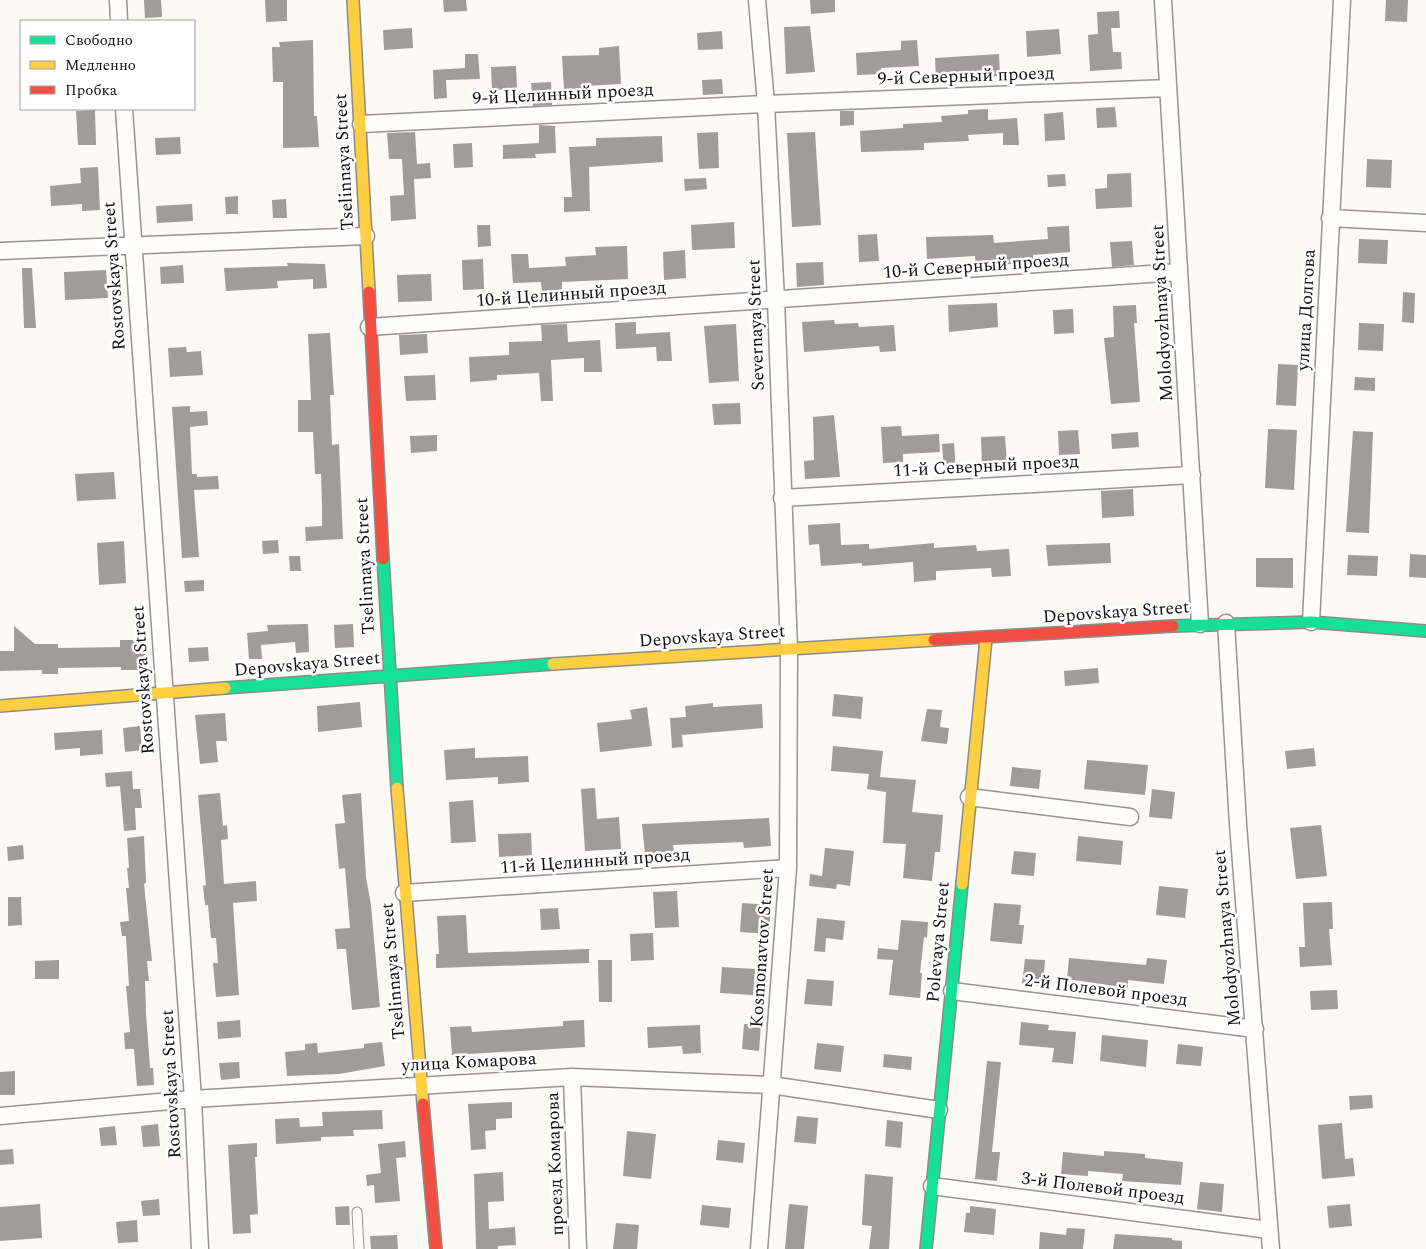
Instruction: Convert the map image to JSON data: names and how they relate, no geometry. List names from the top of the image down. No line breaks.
{"streets":{"street":["9-й Северный проезд","9-й Целинный проезд","Tselinnaya Street","10-й Северный проезд","Rostovskaya Street","10-й Целинный проезд","улица Долгова","Molodyozhnaya Street","Severnaya Street","11-й Северный проезд","Depovskaya Street","11-й Целинный проезд","Polevaya Street","Kosmonavtov Street","2-й Полевой проезд","улица Комарова","проезд Комарова","3-й Полевой проезд"]},"crossings":[["9-й Северный проезд","9-й Целинный проезд"],["9-й Северный проезд","Molodyozhnaya Street"],["9-й Северный проезд","Severnaya Street"],["9-й Целинный проезд","Tselinnaya Street"],["9-й Целинный проезд","Severnaya Street"],["Tselinnaya Street","10-й Целинный проезд"],["Tselinnaya Street","Depovskaya Street"],["Tselinnaya Street","11-й Целинный проезд"],["Tselinnaya Street","улица Комарова"],["10-й Северный проезд","10-й Целинный проезд"],["10-й Северный проезд","Molodyozhnaya Street"],["10-й Северный проезд","Severnaya Street"],["Rostovskaya Street","Depovskaya Street"],["Rostovskaya Street","улица Комарова"],["10-й Целинный проезд","Severnaya Street"],["улица Долгова","Depovskaya Street"],["Molodyozhnaya Street","11-й Северный проезд"],["Molodyozhnaya Street","Depovskaya Street"],["Molodyozhnaya Street","2-й Полевой проезд"],["Molodyozhnaya Street","3-й Полевой проезд"],["Severnaya Street","11-й Северный проезд"],["Severnaya Street","Depovskaya Street"],["Severnaya Street","Kosmonavtov Street"],["Depovskaya Street","Polevaya Street"],["Depovskaya Street","Kosmonavtov Street"],["11-й Целинный проезд","Kosmonavtov Street"],["Polevaya Street","2-й Полевой проезд"],["Polevaya Street","улица Комарова"],["Polevaya Street","3-й Полевой проезд"],["Kosmonavtov Street","улица Комарова"],["улица Комарова","проезд Комарова"]],"legend":["Свободно","Медленно","Пробка"]}
